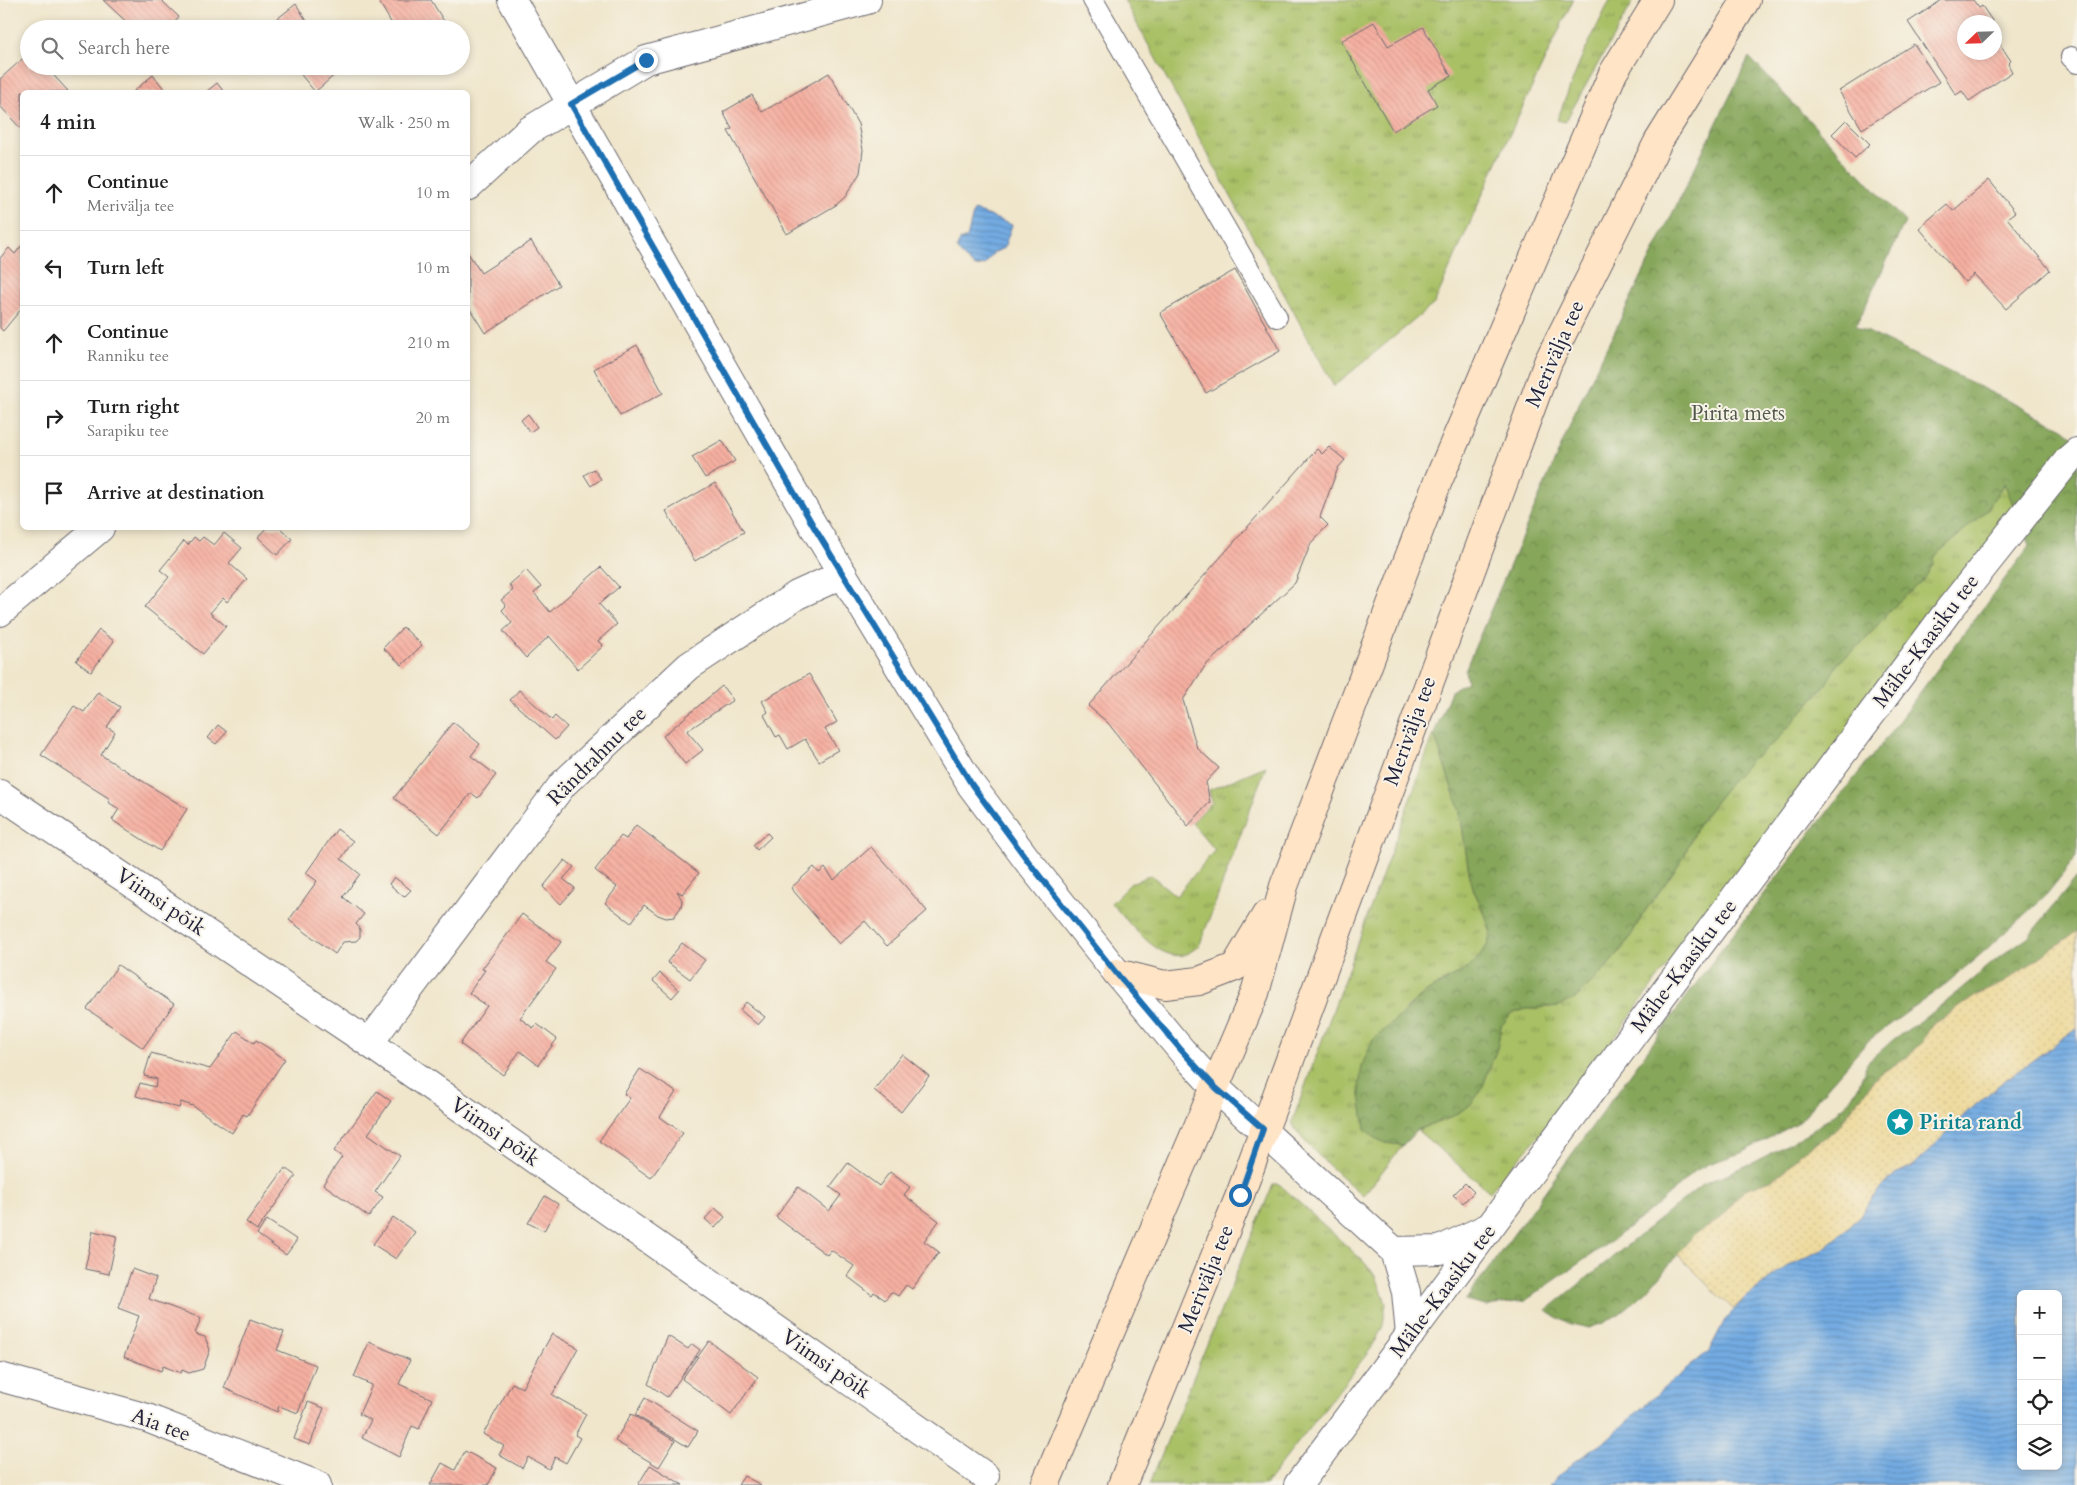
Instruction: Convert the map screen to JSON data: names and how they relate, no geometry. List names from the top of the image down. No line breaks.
{"streets":{"main road":["Merivälja tee"],"street":["Mähe-Kaasiku tee","Rändrahnu tee","Viimsi põik","Aia tee"]},"crossings":[["Rändrahnu tee","Viimsi põik"]],"parks":["Pirita mets"],"places":{"place":["Pirita rand"]},"north":"bottom left","page":{"search":"Search here","heading":["4 min","Walk · 250 m"],"list":[["Continue","Merivälja tee","10 m"],["Turn left","10 m"],["Continue","Ranniku tee","210 m"],["Turn right","Sarapiku tee","20 m"],"Arrive at destination"],"map_buttons":["+","−"]}}
